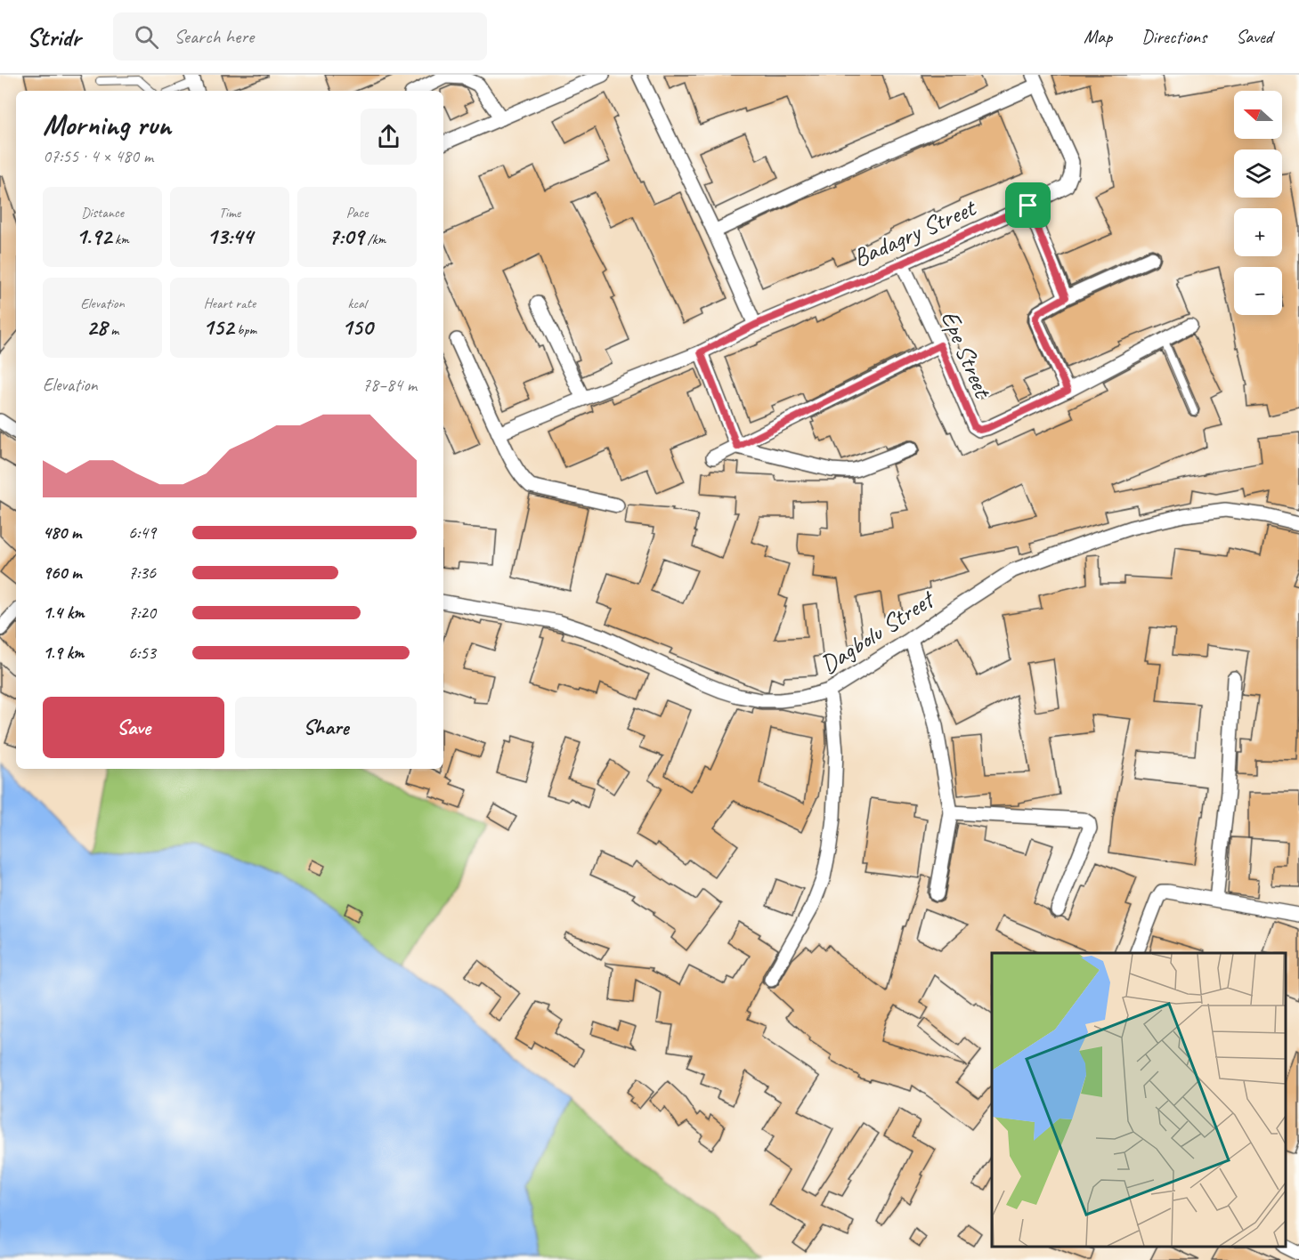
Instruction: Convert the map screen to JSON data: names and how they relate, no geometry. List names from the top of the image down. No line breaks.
{"streets":{"street":["Badagry Street","Epe Street","Dagbolu Street"]},"crossings":[["Badagry Street","Epe Street"]],"north":"left","page":{"header":"Stridr","search":"Search here","nav":["Map","Directions","Saved"],"map_buttons":["+","−"],"heading":["Morning run","07:55 · 4 × 480 m"],"stats":[["Distance","1.92 km"],["Time","13:44"],["Pace","7:09 /km"],["Elevation","28 m"],["Heart rate","152 bpm"],["kcal","150"]],"chart":["Elevation","78–84 m"],"list":[{"name":"480 m","note":"6:49"},{"name":"960 m","note":"7:36"},{"name":"1.4 km","note":"7:20"},{"name":"1.9 km","note":"6:53"}],"buttons":["Save","Share"]}}
